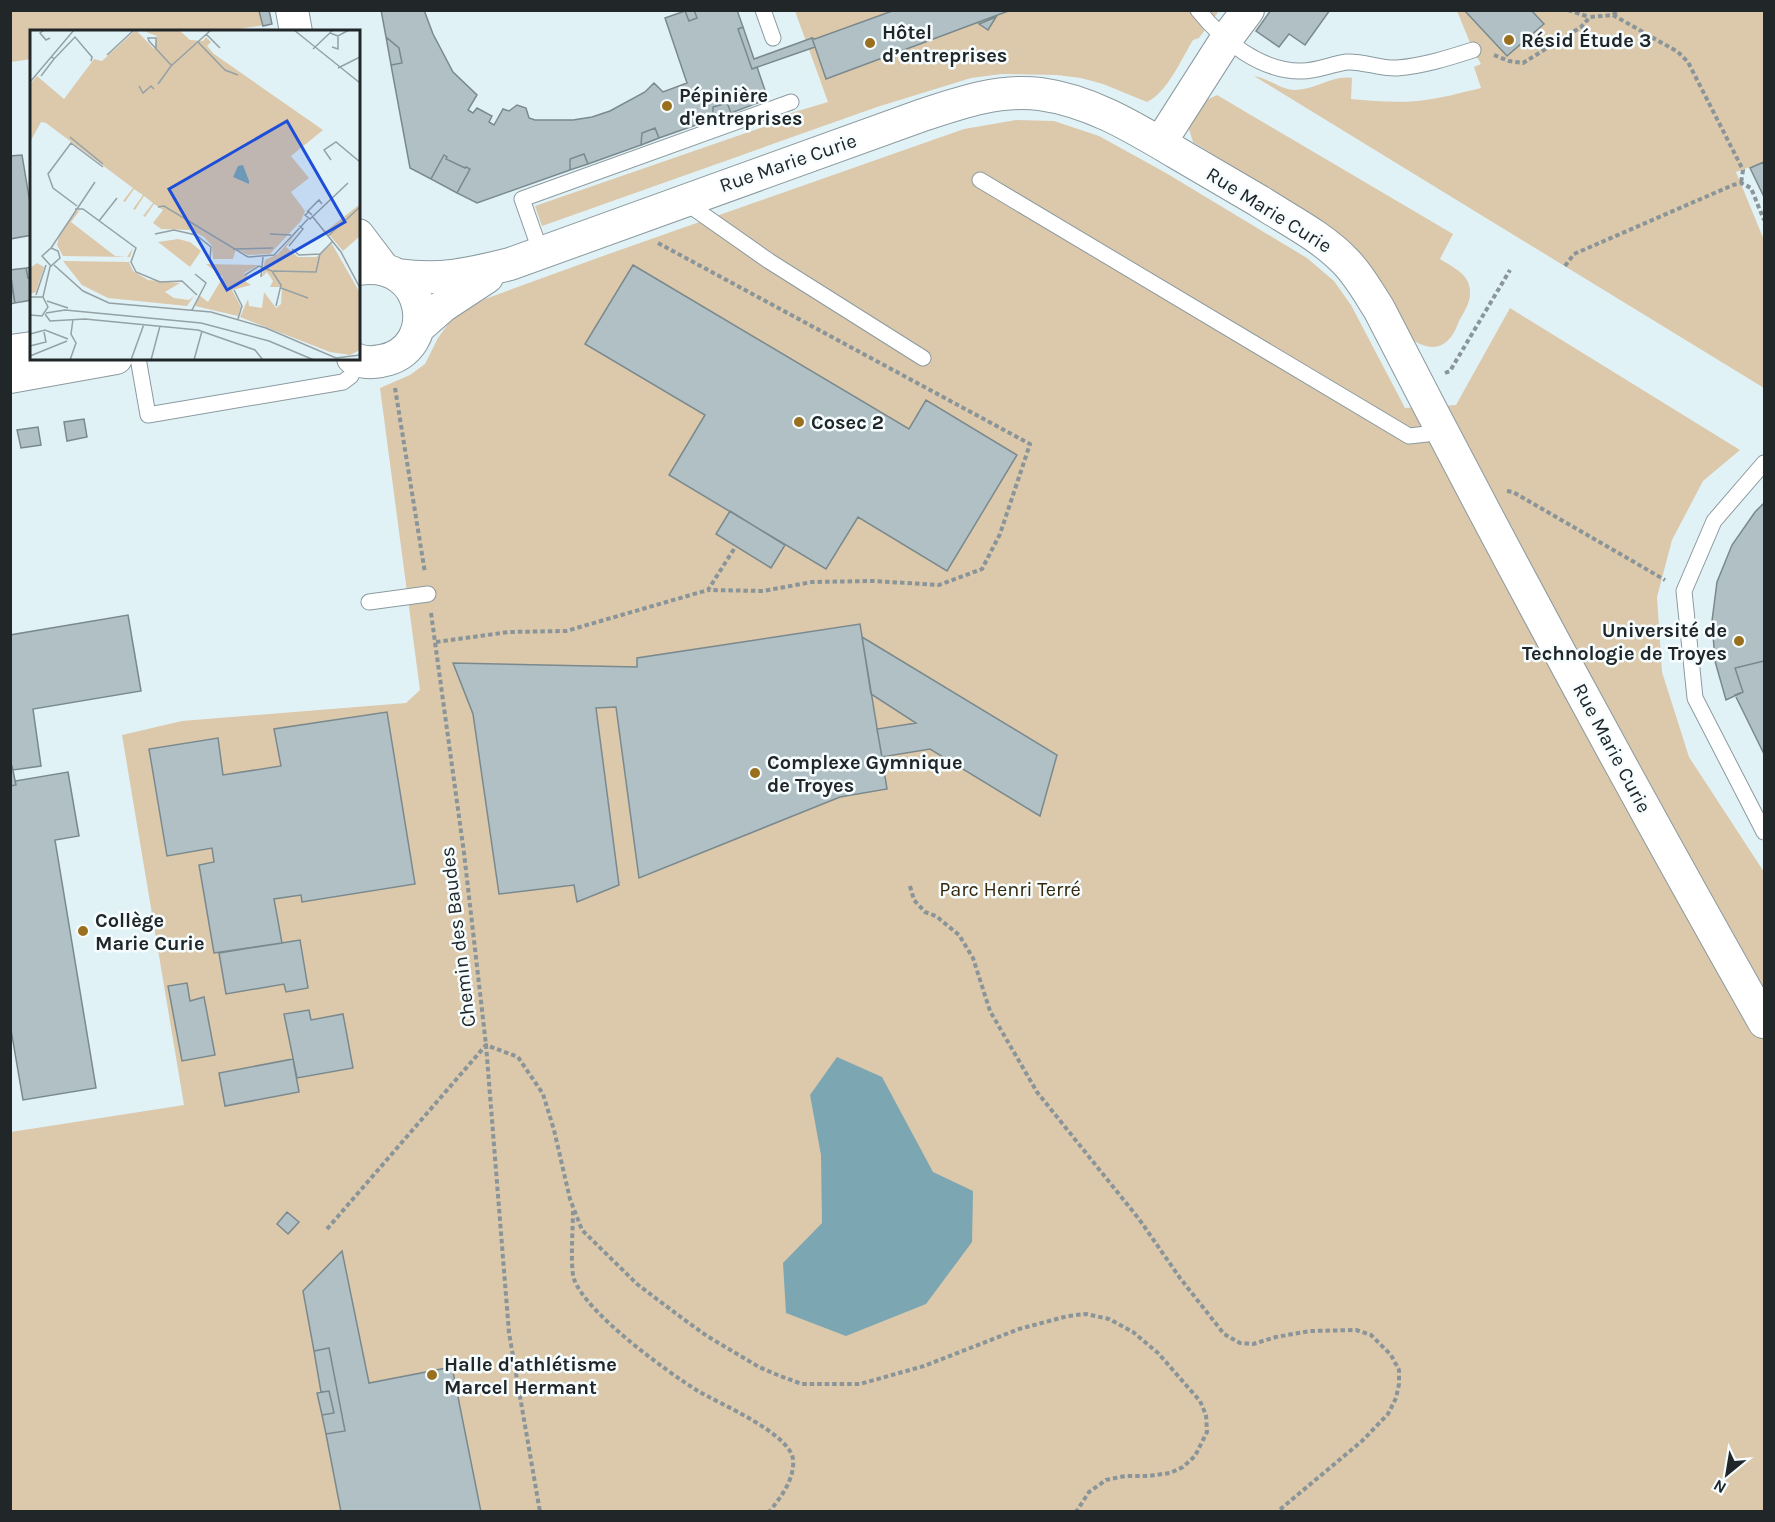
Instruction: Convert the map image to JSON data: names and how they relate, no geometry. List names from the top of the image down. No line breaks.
{"streets":{"street":["Rue Marie Curie"],"path":["Chemin des Baudes"]},"crossings":[["Rue Marie Curie","Chemin des Baudes"]],"parks":["Parc Henri Terré"],"places":["Résid Étude 3","Hôtel d’entreprises","Pépinière d'entreprises","Cosec 2","Université de Technologie de Troyes","Complexe Gymnique de Troyes","Collège Marie Curie","Halle d'athlétisme Marcel Hermant"],"north":"bottom left"}
